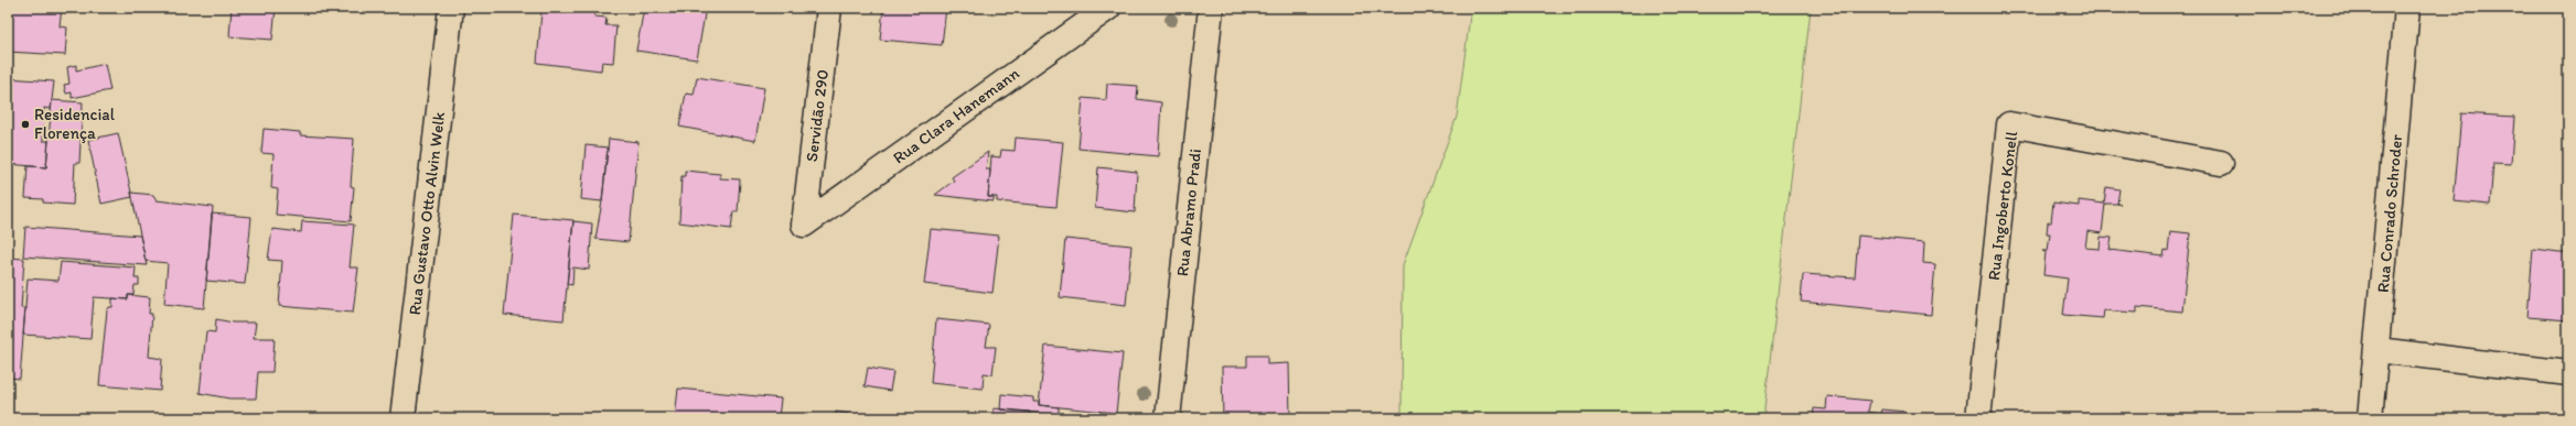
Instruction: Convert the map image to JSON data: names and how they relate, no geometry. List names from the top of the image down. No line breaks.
{"streets":{"street":["Servidão 290","Rua Clara Hanemann","Rua Ingoberto Konell","Rua Abramo Pradi","Rua Gustavo Otto Alvin Welk","Rua Conrado Schroder"]},"crossings":[["Servidão 290","Rua Clara Hanemann"]],"places":["Residencial Florença"]}
